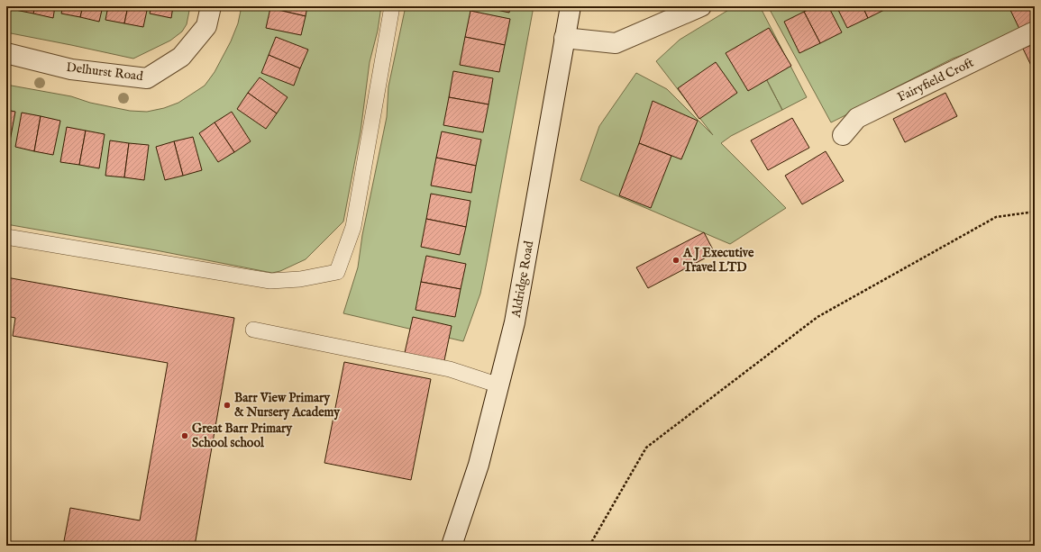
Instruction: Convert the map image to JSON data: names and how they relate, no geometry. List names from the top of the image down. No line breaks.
{"streets":{"street":["Delhurst Road","Fairyfield Croft","Aldridge Road"]},"places":["A J Executive Travel LTD","Barr View Primary & Nursery Academy","Great Barr Primary School school"]}
